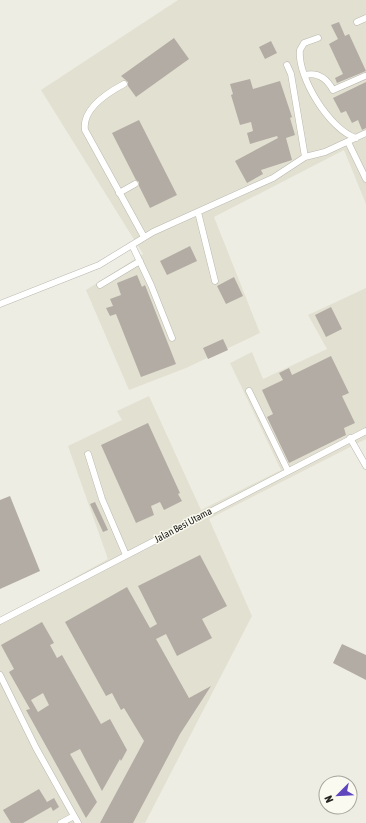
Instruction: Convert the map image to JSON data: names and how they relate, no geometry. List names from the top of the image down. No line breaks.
{"streets":{"street":["Jalan Besi Utama"]},"north":"bottom left"}
